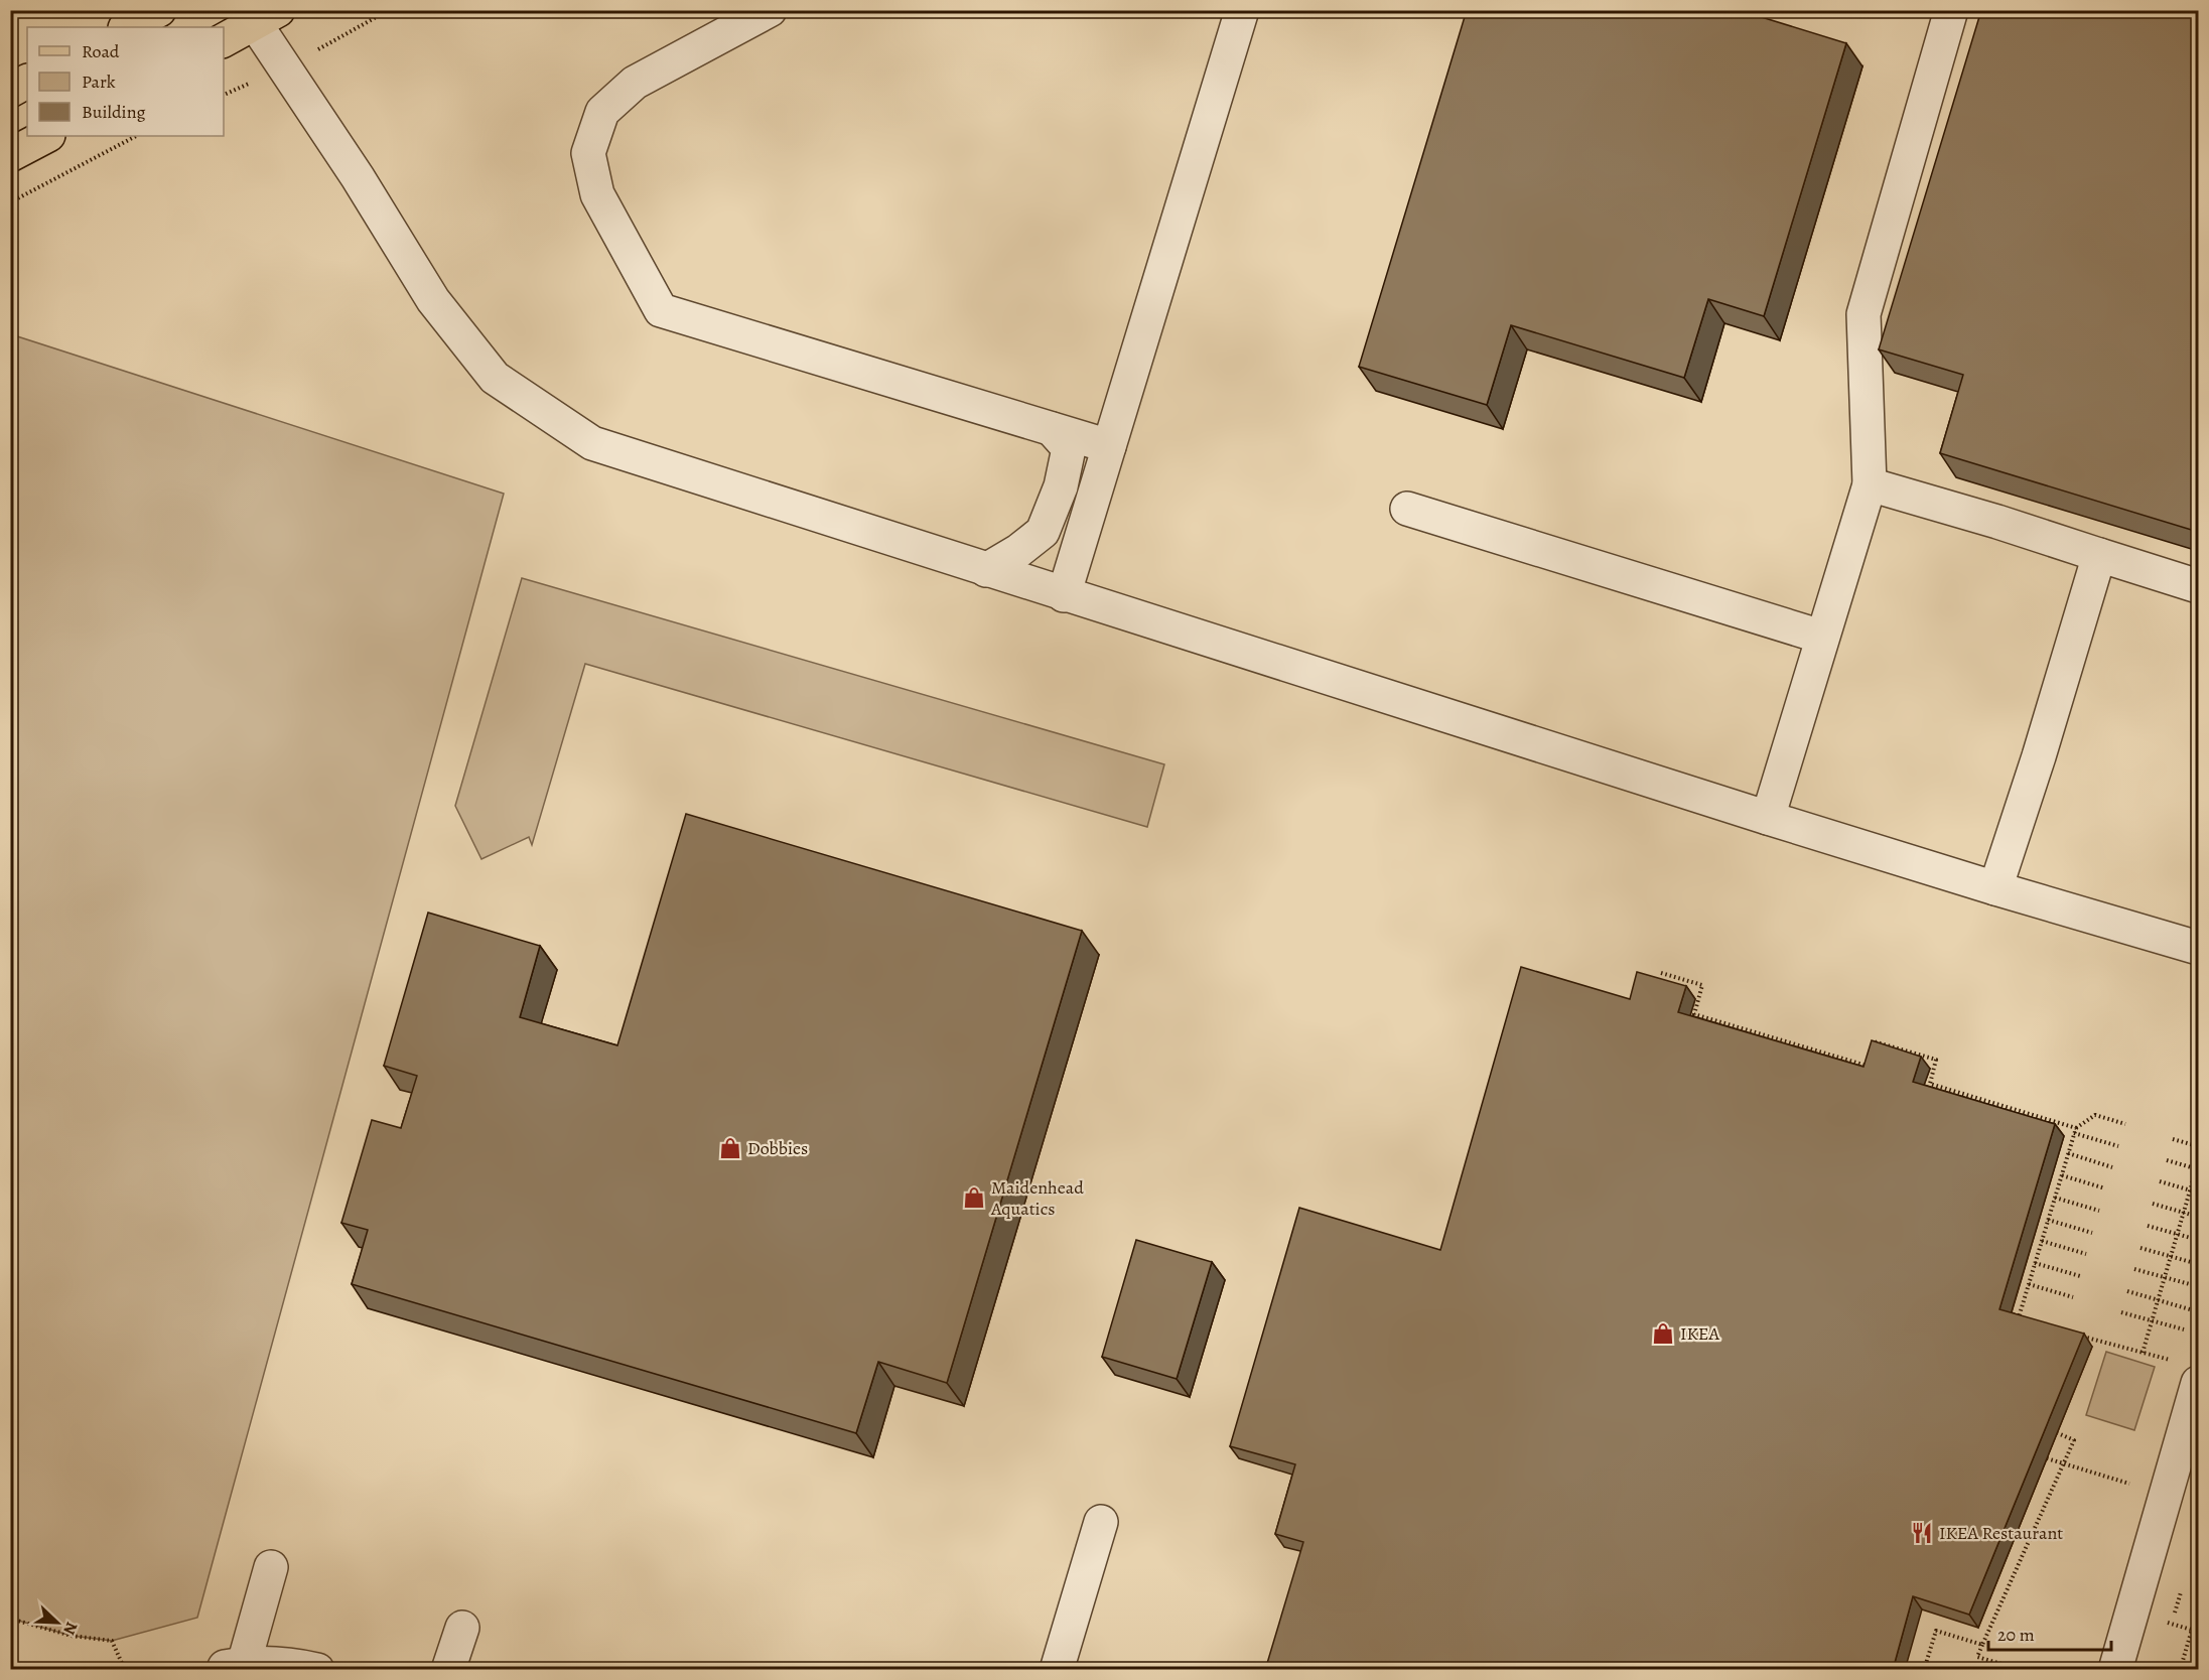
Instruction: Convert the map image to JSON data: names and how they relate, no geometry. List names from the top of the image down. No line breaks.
{"places":{"shop":["Dobbies","Maidenhead Aquatics","IKEA"],"restaurant":["IKEA Restaurant"]},"legend":["Road","Park","Building"],"scale_bar":"20 m","north":"bottom right"}
